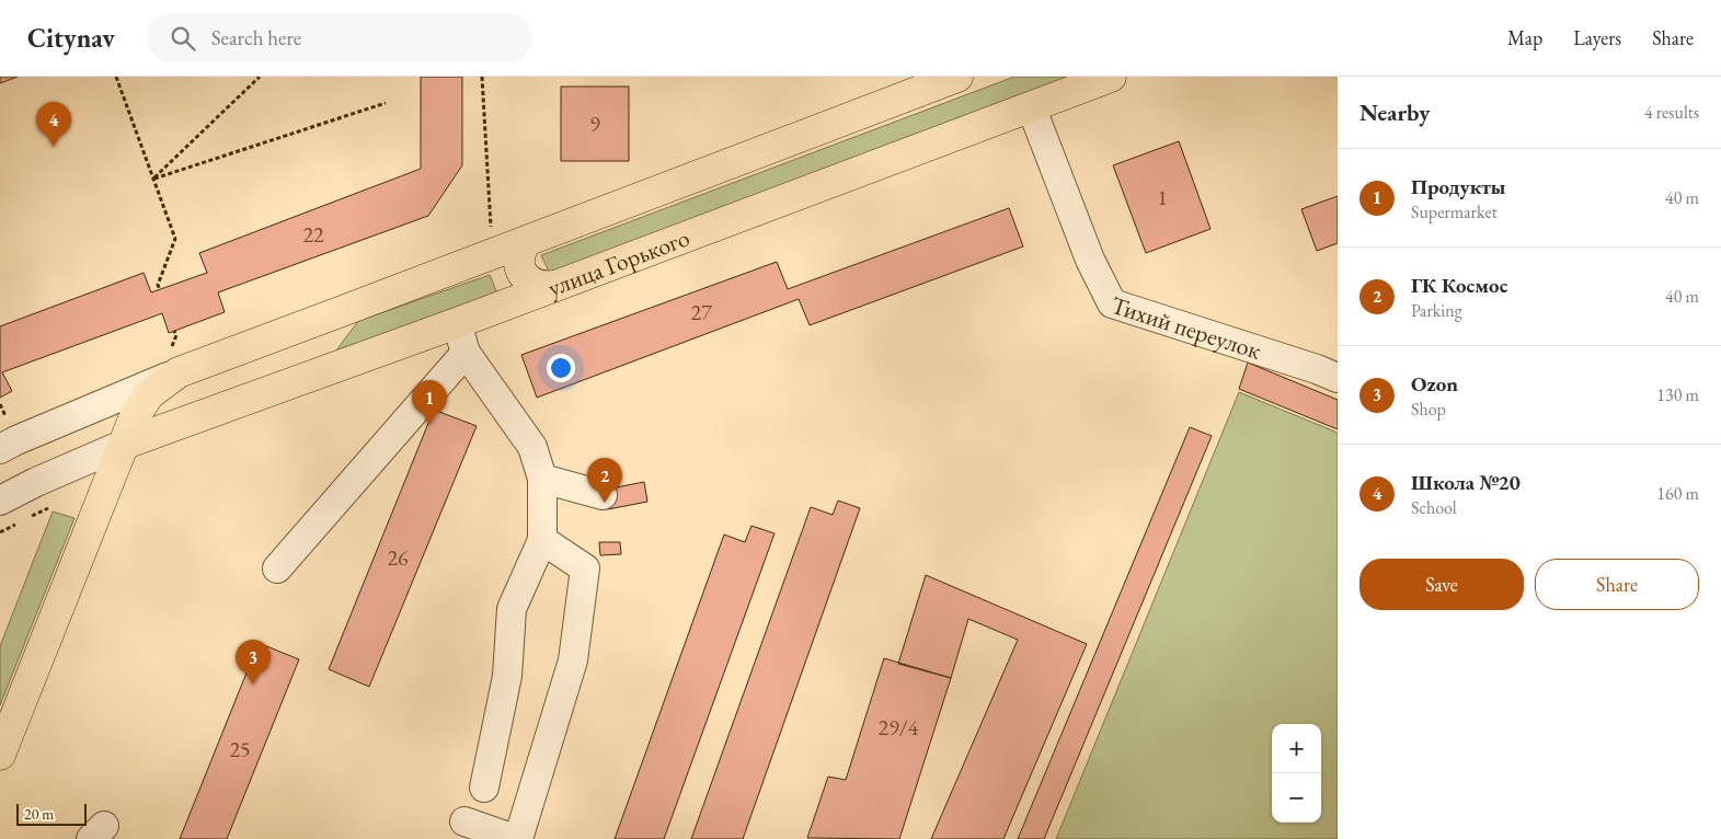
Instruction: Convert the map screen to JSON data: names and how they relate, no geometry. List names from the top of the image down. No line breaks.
{"streets":{"main road":["улица Горького"],"street":["Тихий переулок"]},"crossings":[["улица Горького","Тихий переулок"]],"house_numbers":["9","1","22","27","26","29/4","25"],"scale_bar":"20 m","page":{"header":"Citynav","search":"Search here","nav":["Map","Layers","Share"],"heading":["Nearby","4 results"],"pins":["4","1","2","3"],"list":[{"mark":"1","name":"Продукты","note":"Supermarket","value":"40 m"},{"mark":"2","name":"ГК Космос","note":"Parking","value":"40 m"},{"mark":"3","name":"Ozon","note":"Shop","value":"130 m"},{"mark":"4","name":"Школа №20","note":"School","value":"160 m"}],"buttons":["Save","Share"],"map_buttons":["+","−"],"scale":"20 m"}}
